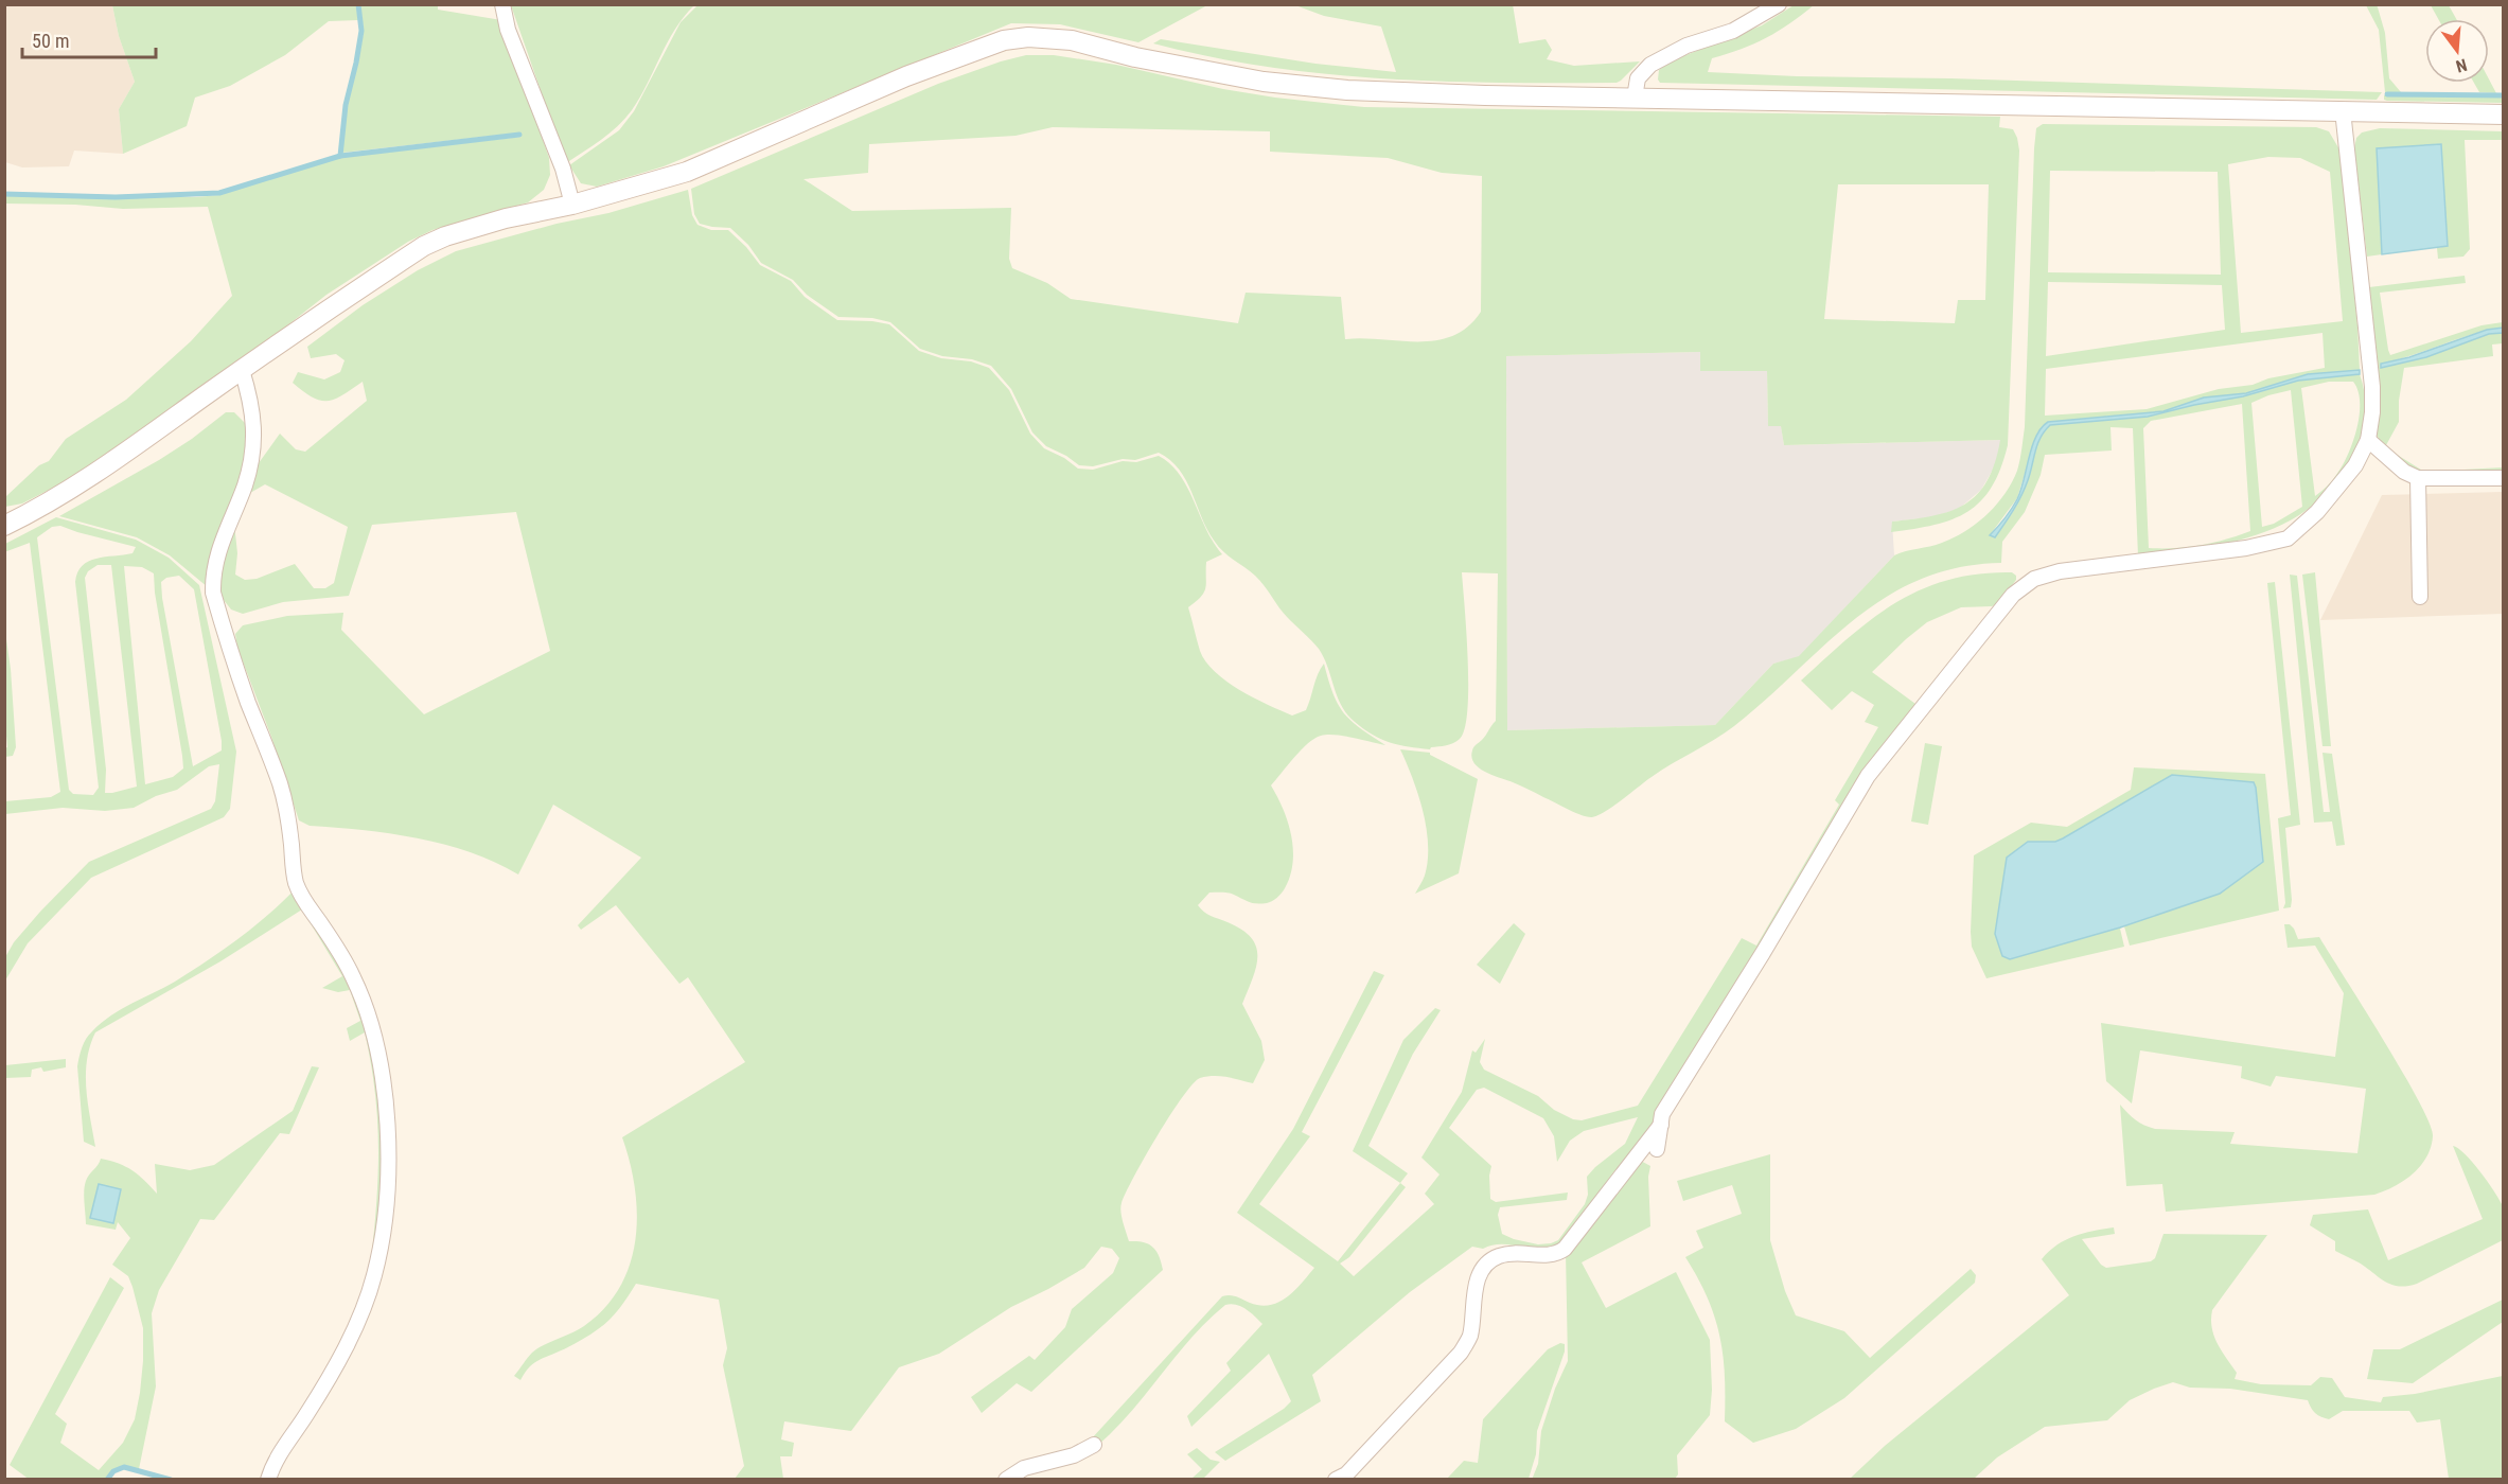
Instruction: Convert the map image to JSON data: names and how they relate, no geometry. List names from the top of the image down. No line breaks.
{"scale_bar":"50 m","north":"bottom"}
